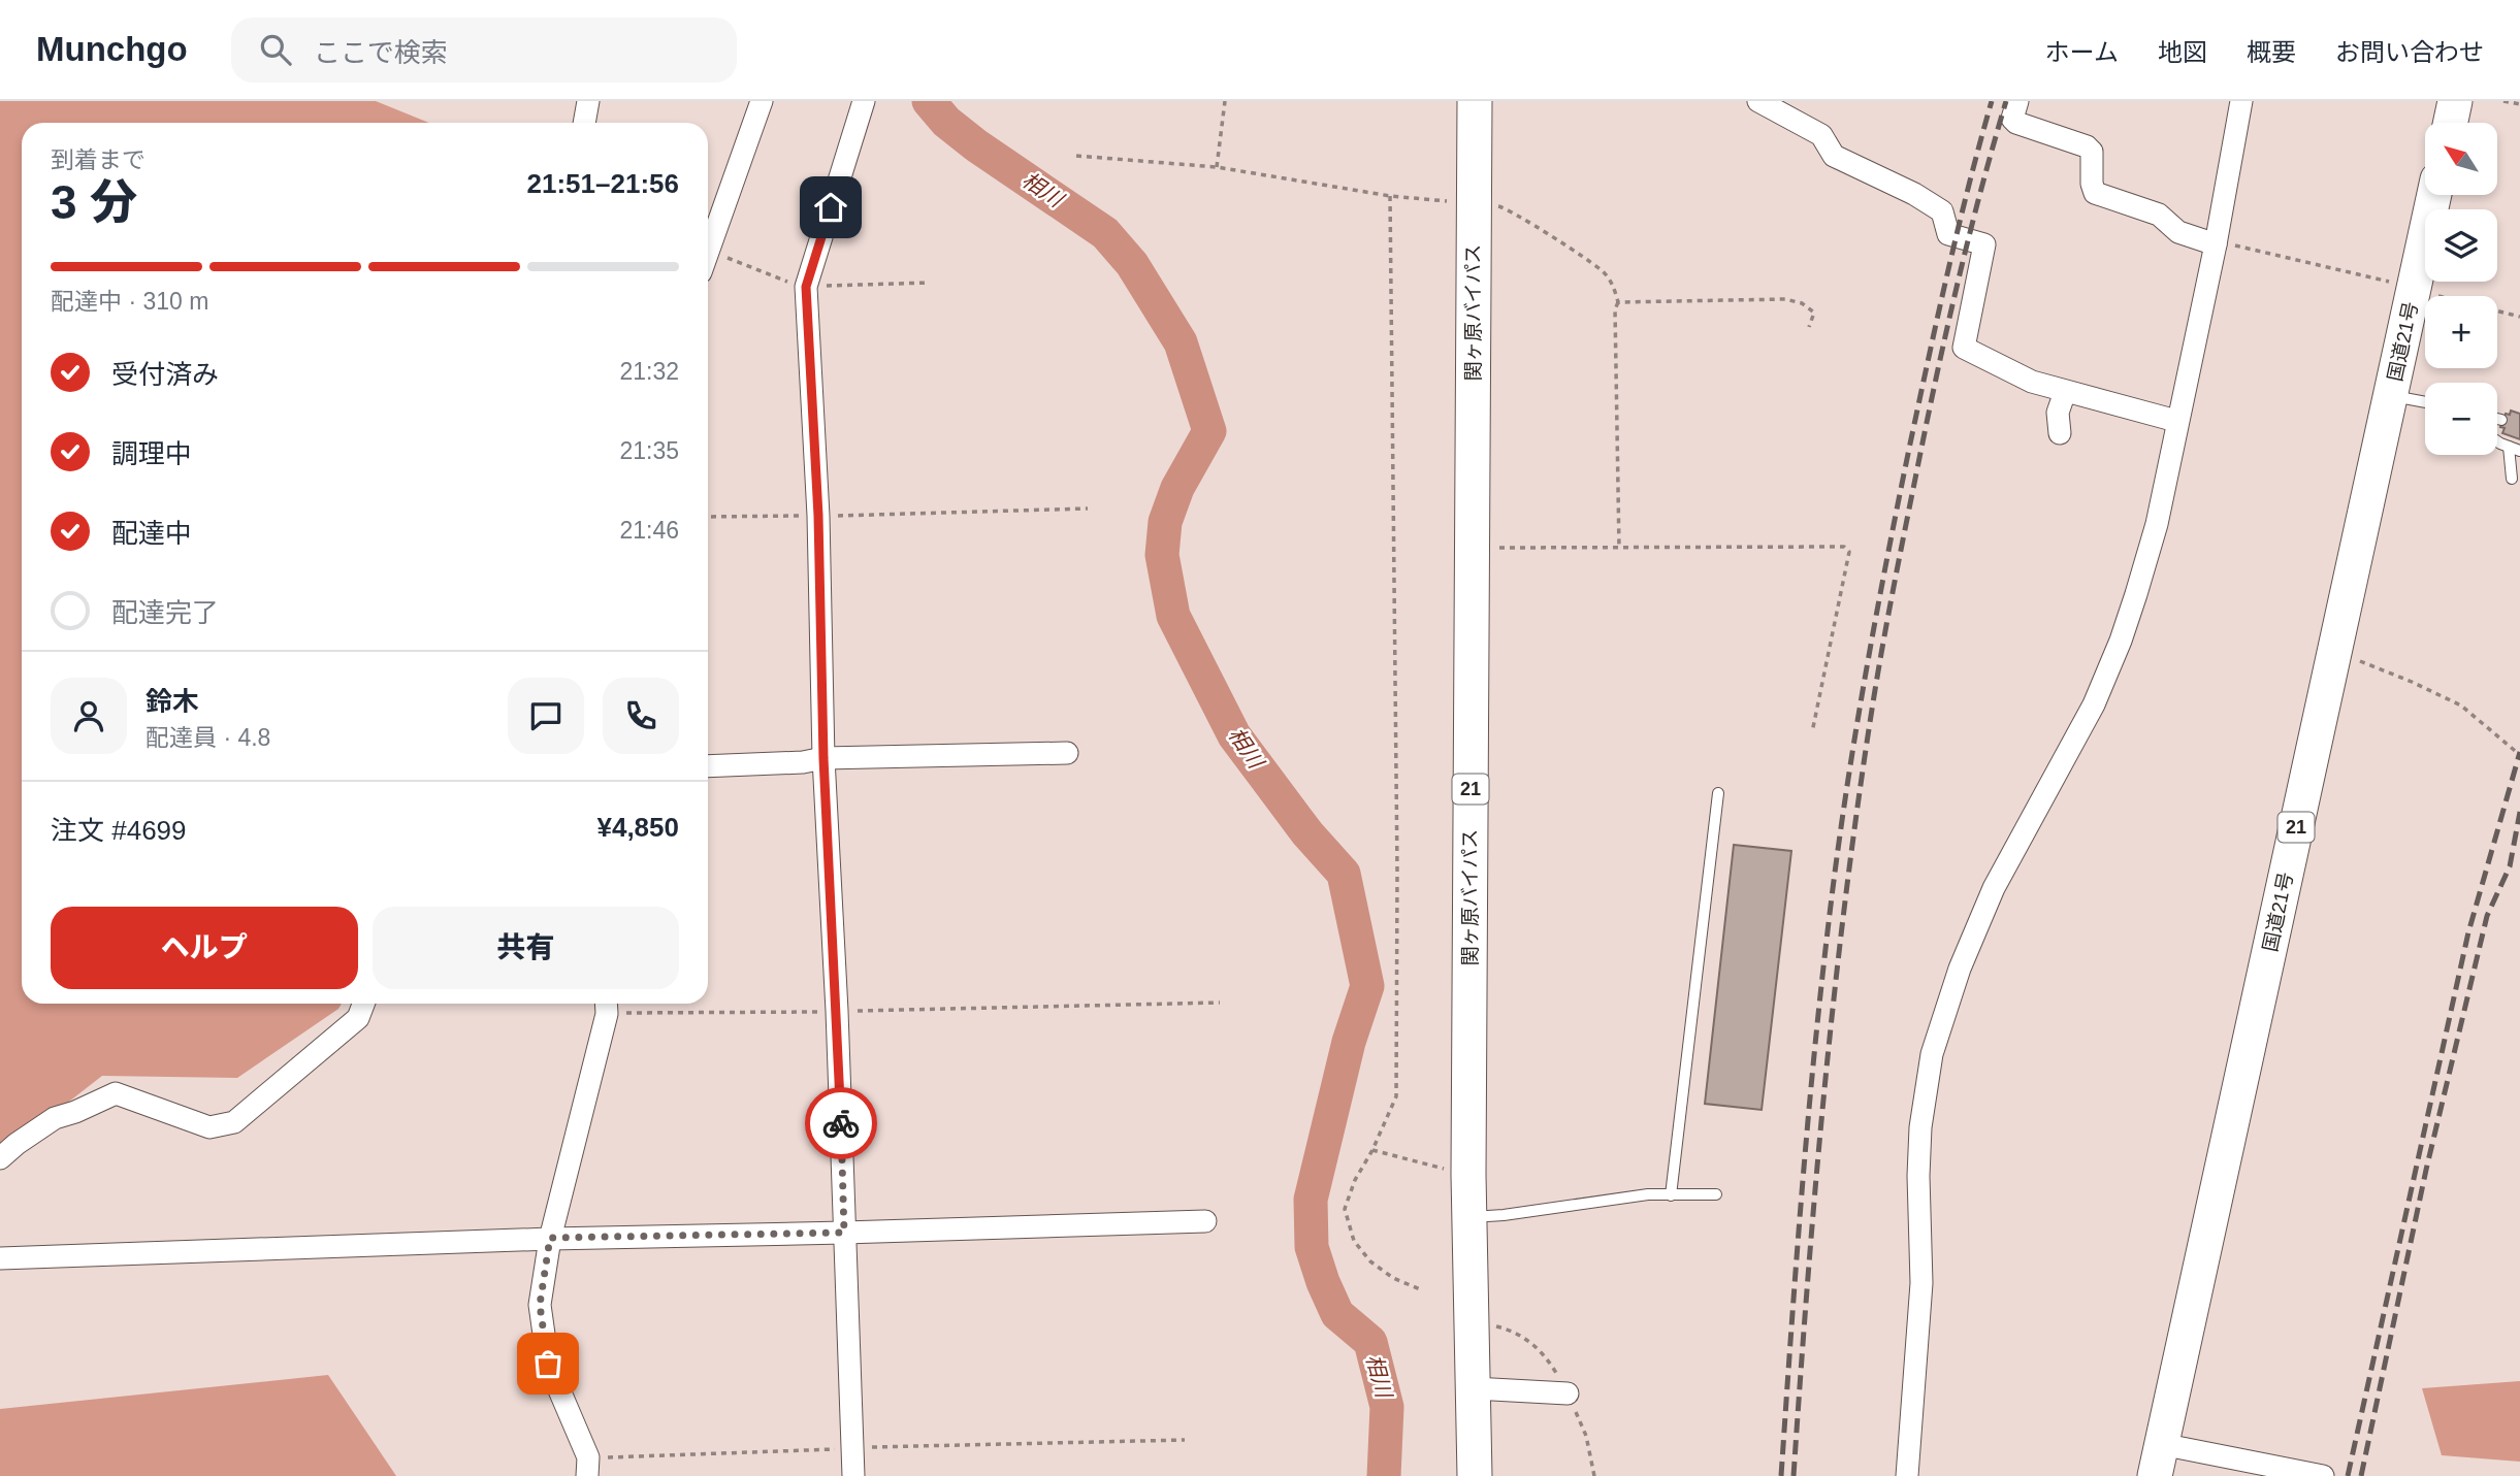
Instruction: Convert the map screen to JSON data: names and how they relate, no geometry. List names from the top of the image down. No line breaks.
{"streets":{"highway":["関ヶ原バイパス","国道21号","21"]},"water":["相川"],"north":"top left","page":{"header":"Munchgo","search":"ここで検索","nav":["ホーム","地図","概要","お問い合わせ"],"map_buttons":["+","−"],"heading":["3 分","到着まで","21:51–21:56"],"panel":["鈴木","配達員 · 4.8","注文 #4699","¥4,850"],"bar":"配達中 · 310 m","list":[["受付済み","21:32"],["調理中","21:35"],["配達中","21:46"],"配達完了"],"buttons":["ヘルプ","共有"]}}
